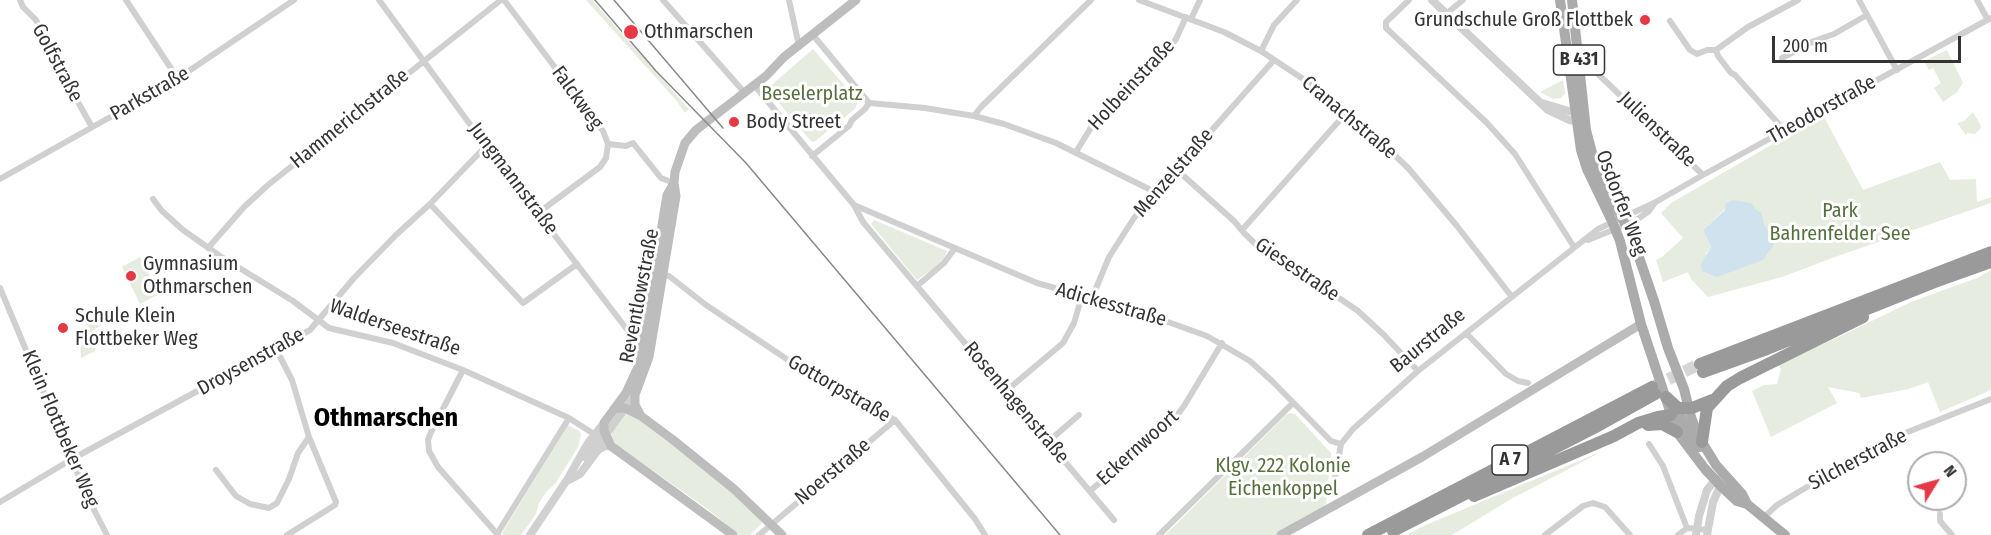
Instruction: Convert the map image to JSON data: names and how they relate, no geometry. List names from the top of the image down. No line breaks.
{"streets":{"highway":["A 7"],"main road":["B 431","Osdorfer Weg","Reventlowstraße","Walderseestraße"],"street":["Golfstraße","Holbeinstraße","Parkstraße","Falckweg","Theodorstraße","Cranachstraße","Hammerichstraße","Julienstraße","Menzelstraße","Jungmannstraße","Giesestraße","Adickesstraße","Baurstraße","Droysenstraße","Gottorpstraße","Rosenhagenstraße","Klein Flottbeker Weg","Eckernwoort","Silcherstraße","Noerstraße"]},"crossings":[["Golfstraße","Parkstraße"],["Holbeinstraße","Cranachstraße"],["Falckweg","Hammerichstraße"],["Falckweg","Jungmannstraße"],["Theodorstraße","Julienstraße"],["Theodorstraße","Osdorfer Weg"],["Theodorstraße","Baurstraße"],["Cranachstraße","Menzelstraße"],["Cranachstraße","Baurstraße"],["Hammerichstraße","Jungmannstraße"],["Hammerichstraße","Walderseestraße"],["Julienstraße","Osdorfer Weg"],["Menzelstraße","Giesestraße"],["Menzelstraße","Adickesstraße"],["Jungmannstraße","Reventlowstraße"],["Jungmannstraße","Droysenstraße"],["Osdorfer Weg","Baurstraße"],["Osdorfer Weg","A 7"],["Giesestraße","Baurstraße"],["Reventlowstraße","Walderseestraße"],["Reventlowstraße","Gottorpstraße"],["Adickesstraße","Baurstraße"],["Adickesstraße","Rosenhagenstraße"],["Adickesstraße","Eckernwoort"],["Walderseestraße","Droysenstraße"],["Droysenstraße","Klein Flottbeker Weg"],["Gottorpstraße","Noerstraße"],["Rosenhagenstraße","Eckernwoort"]],"districts":["Othmarschen"],"parks":["Beselerplatz","Park Bahrenfelder See","Klgv. 222 Kolonie Eichenkoppel"],"places":["Grundschule Groß Flottbek","Othmarschen","Body Street","Gymnasium Othmarschen","Schule Klein Flottbeker Weg"],"scale_bar":"200 m","north":"top right"}
